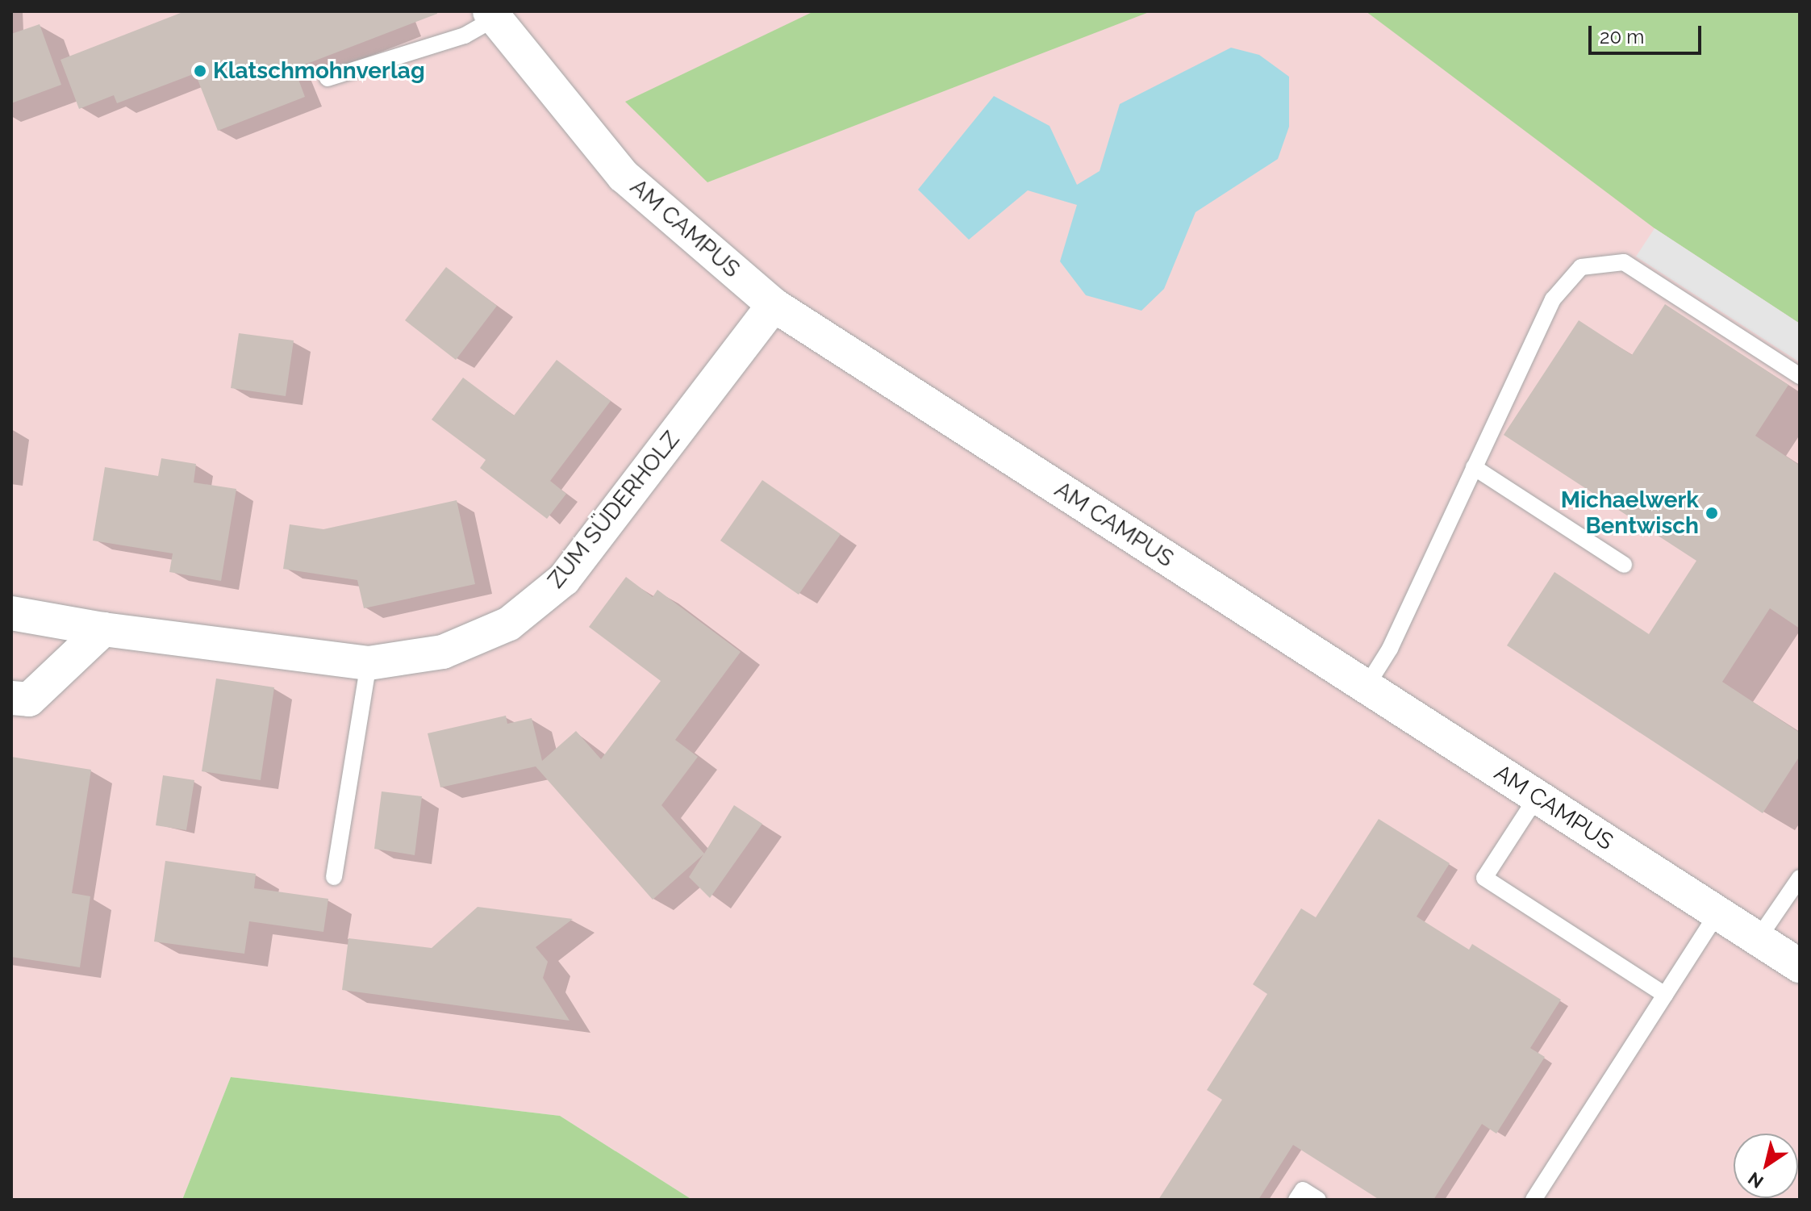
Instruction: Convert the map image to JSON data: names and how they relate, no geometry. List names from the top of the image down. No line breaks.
{"streets":{"street":["AM CAMPUS","ZUM SÜDERHOLZ"]},"crossings":[["AM CAMPUS","ZUM SÜDERHOLZ"]],"places":["Klatschmohnverlag","Michaelwerk Bentwisch"],"scale_bar":"20 m","north":"bottom left"}
